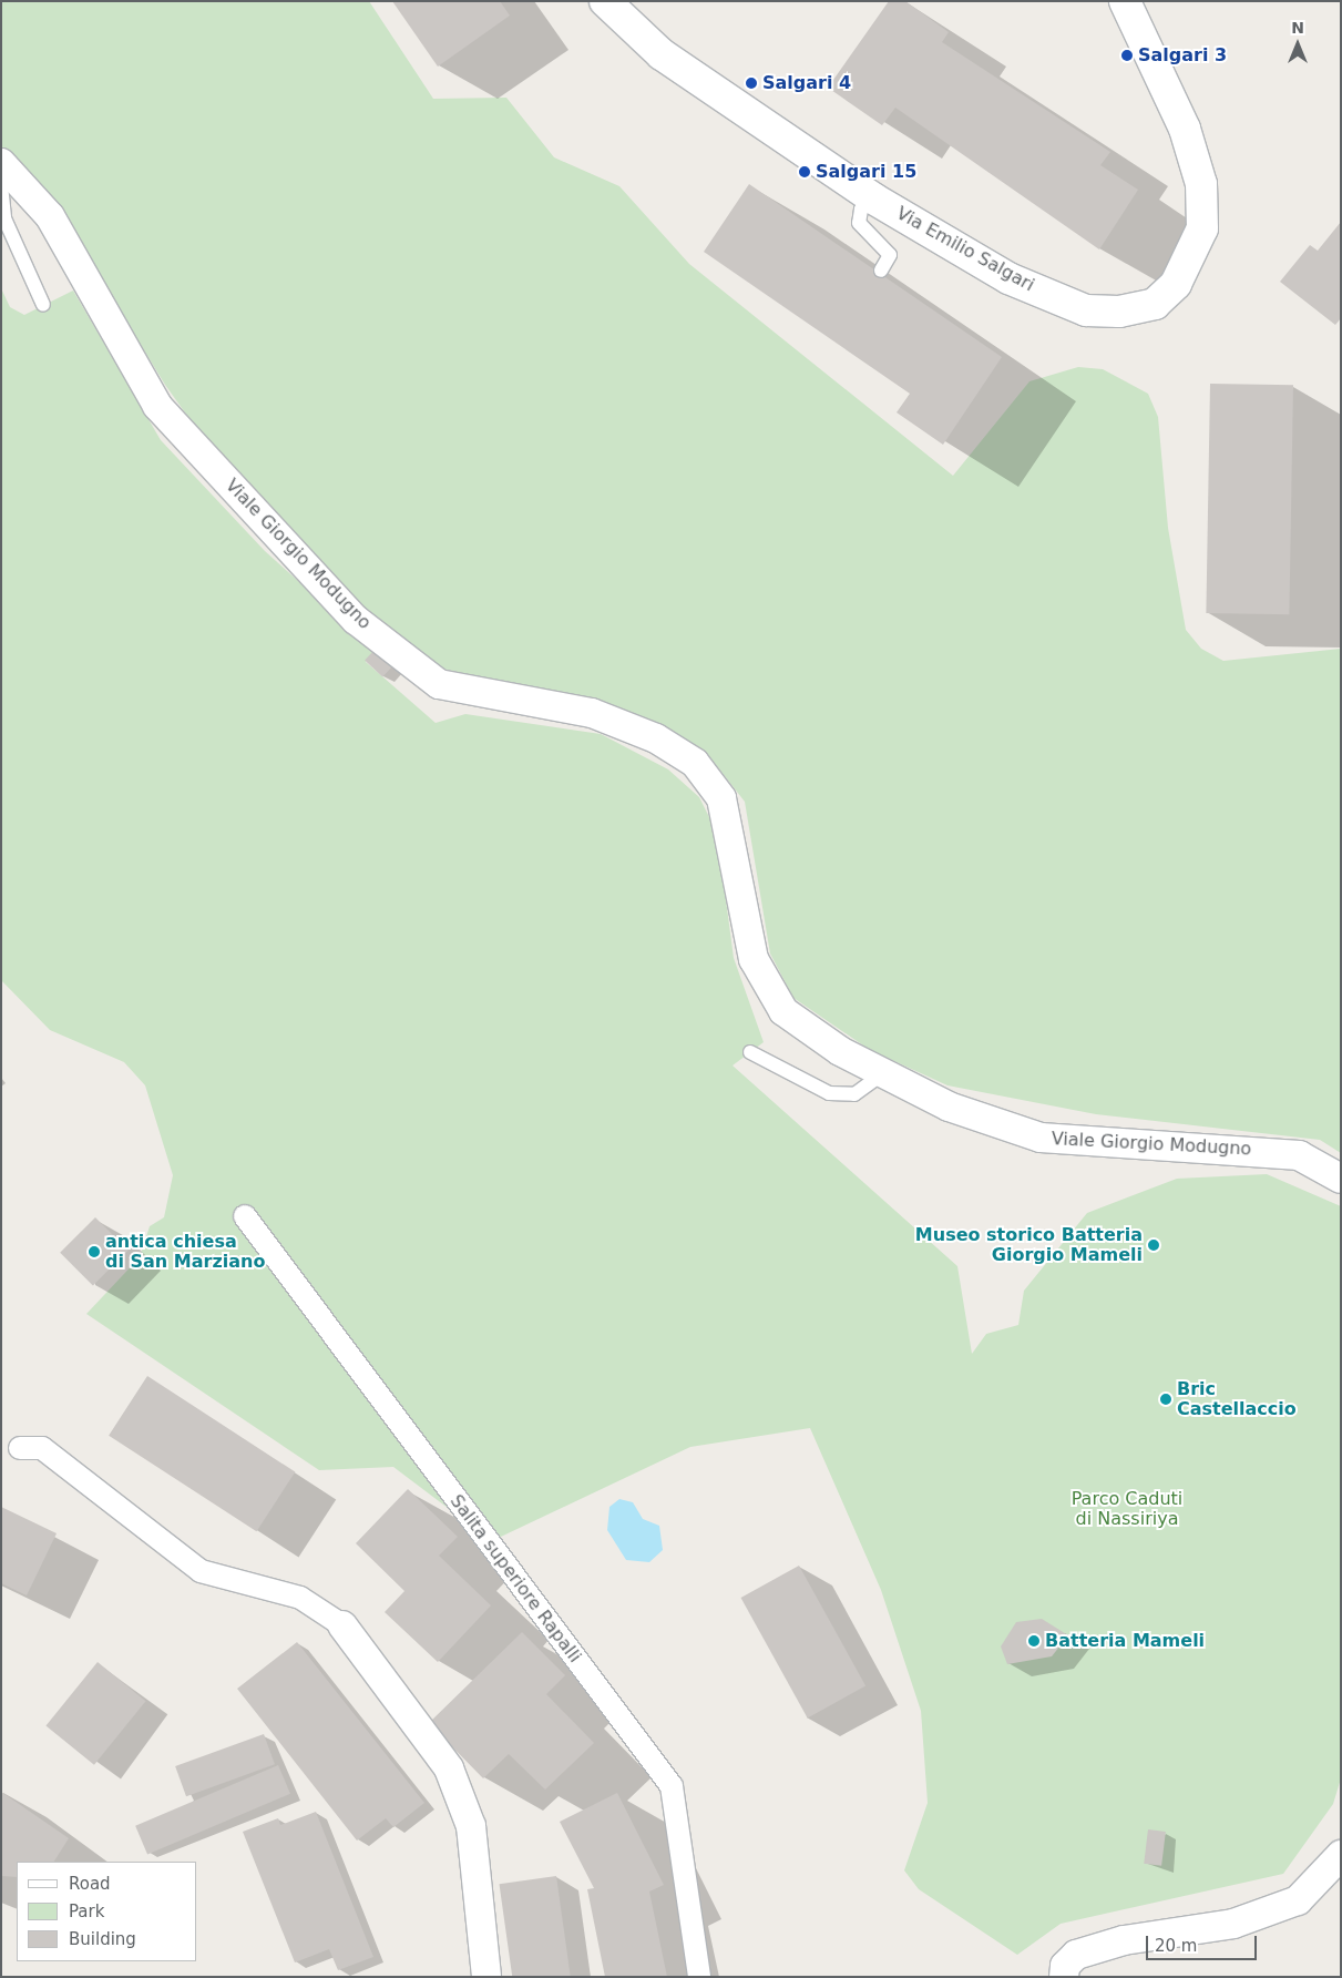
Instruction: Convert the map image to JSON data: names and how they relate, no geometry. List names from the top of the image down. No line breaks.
{"streets":{"street":["Via Emilio Salgari","Viale Giorgio Modugno","Salita superiore Rapalli"]},"parks":["Parco Caduti di Nassiriya"],"places":["Salgari 3","Salgari 4","Salgari 15","Museo storico Batteria Giorgio Mameli","antica chiesa di San Marziano","Bric Castellaccio","Batteria Mameli"],"legend":["Road","Park","Building"],"scale_bar":"20 m","north":"top"}
